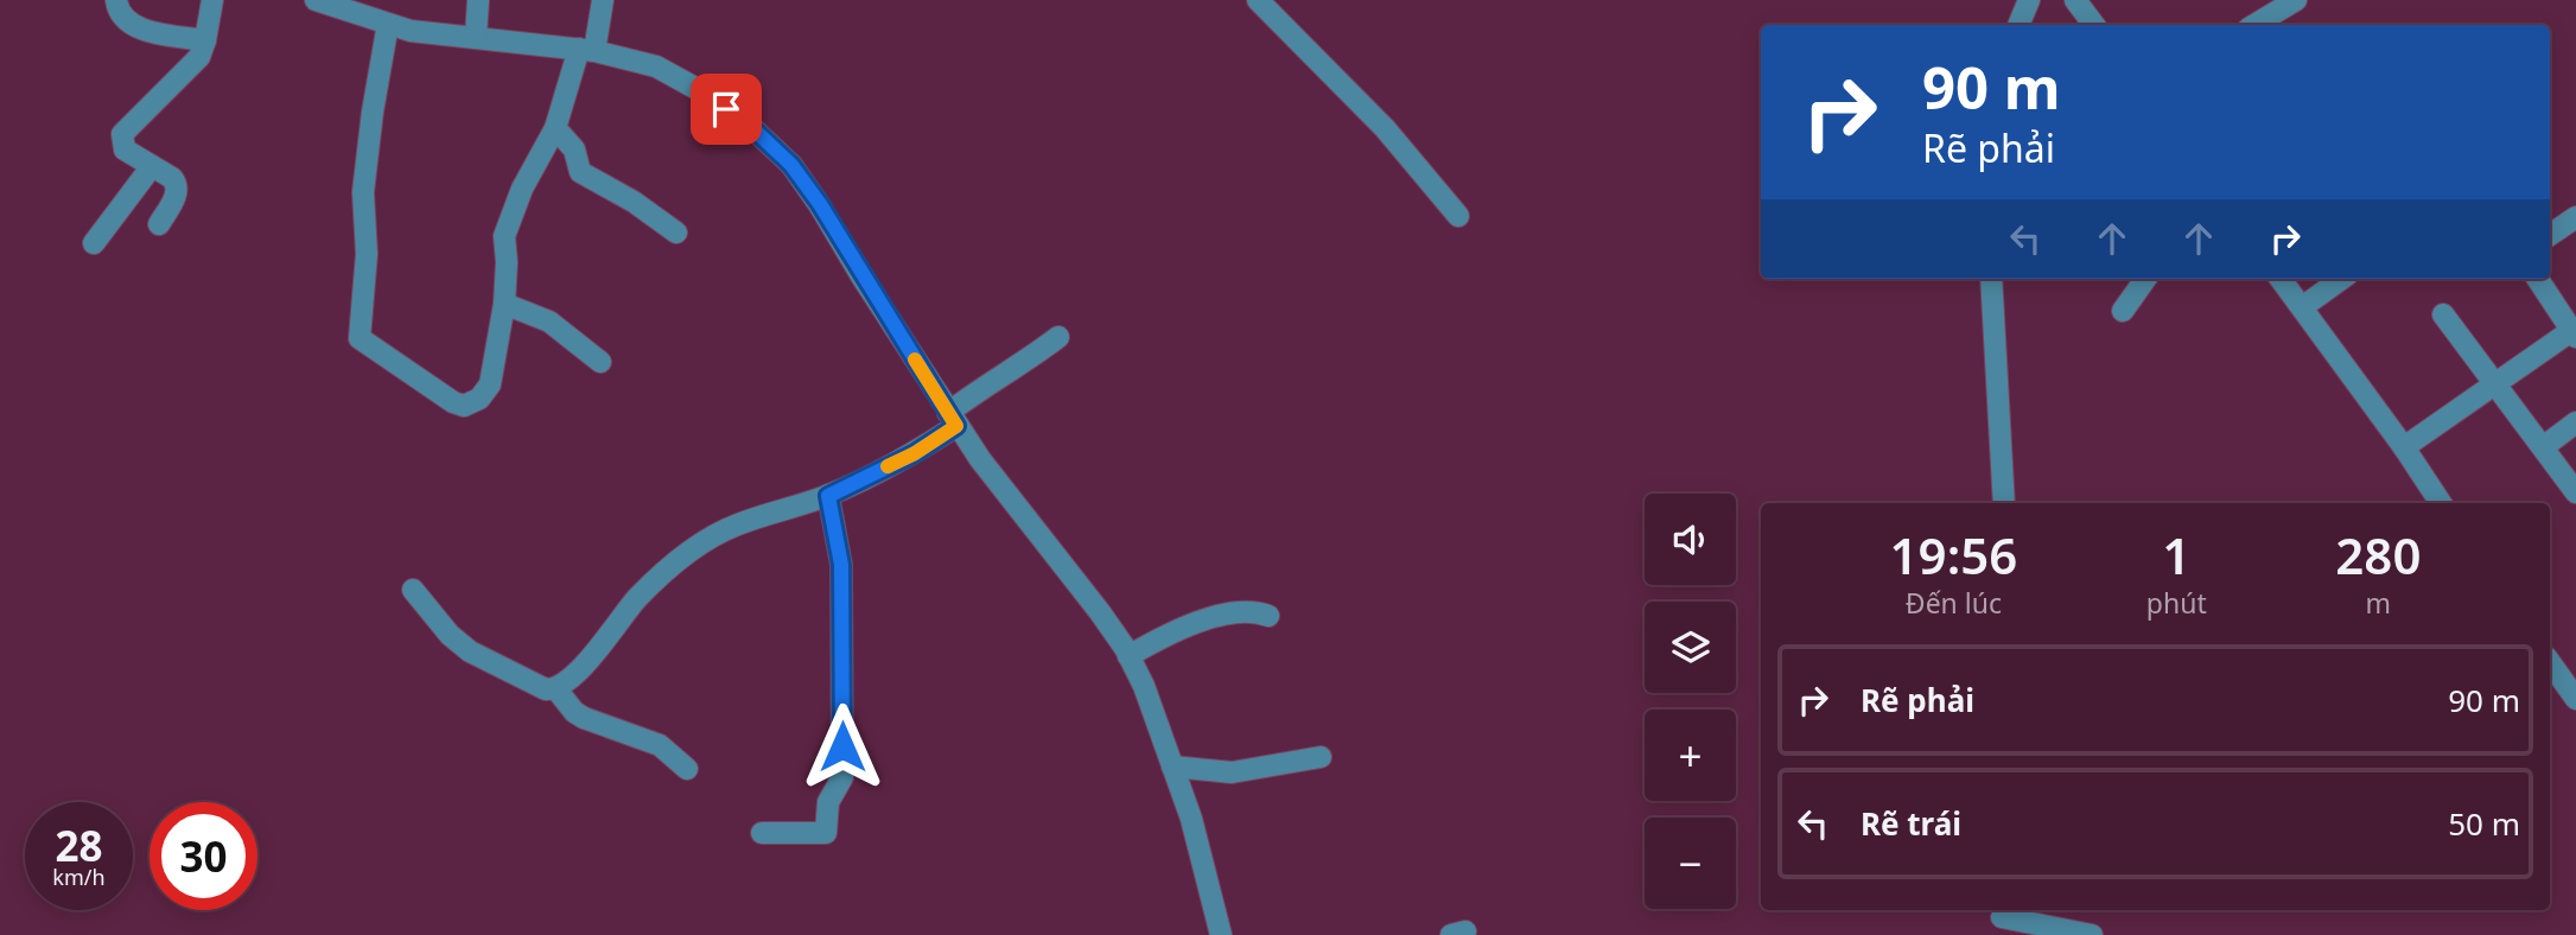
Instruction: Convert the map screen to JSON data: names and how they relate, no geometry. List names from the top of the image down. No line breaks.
{"page":{"turn":["90 m","Rẽ phải"],"map_buttons":["+","−"],"eta":["19:56","Đến lúc","1","phút","280","m"],"list":[{"name":"Rẽ phải","value":"90 m"},{"name":"Rẽ trái","value":"50 m"}],"speed":"28 km/h","limit":"30"}}
